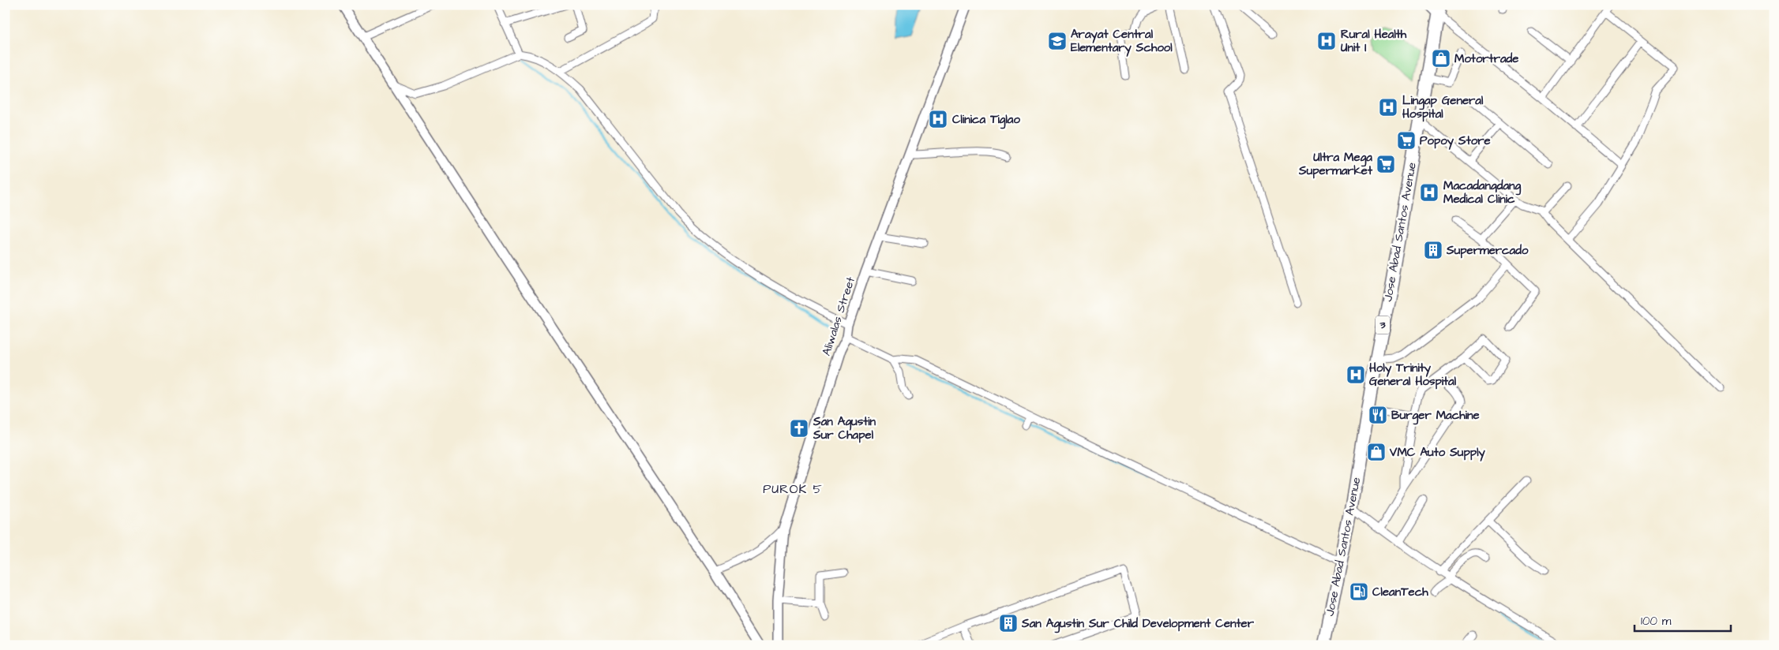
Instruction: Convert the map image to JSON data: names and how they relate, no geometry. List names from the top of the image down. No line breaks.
{"streets":{"highway":["Jose Abad Santos Avenue","3"],"street":["Aliwalas Street"]},"districts":["PUROK 5"],"places":{"school or university":["Arayat Central Elementary School"],"hospital":["Rural Health Unit I","Lingap General Hospital","Clinica Tiglao","Macadangdang Medical Clinic","Holy Trinity General Hospital"],"shop":["Motortrade","VMC Auto Supply"],"supermarket":["Popoy Store","Ultra Mega Supermarket"],"building":["Supermercado","San Agustin Sur Child Development Center"],"restaurant":["Burger Machine"],"church":["San Agustin Sur Chapel"],"fuel station":["CleanTech"]},"scale_bar":"100 m"}
